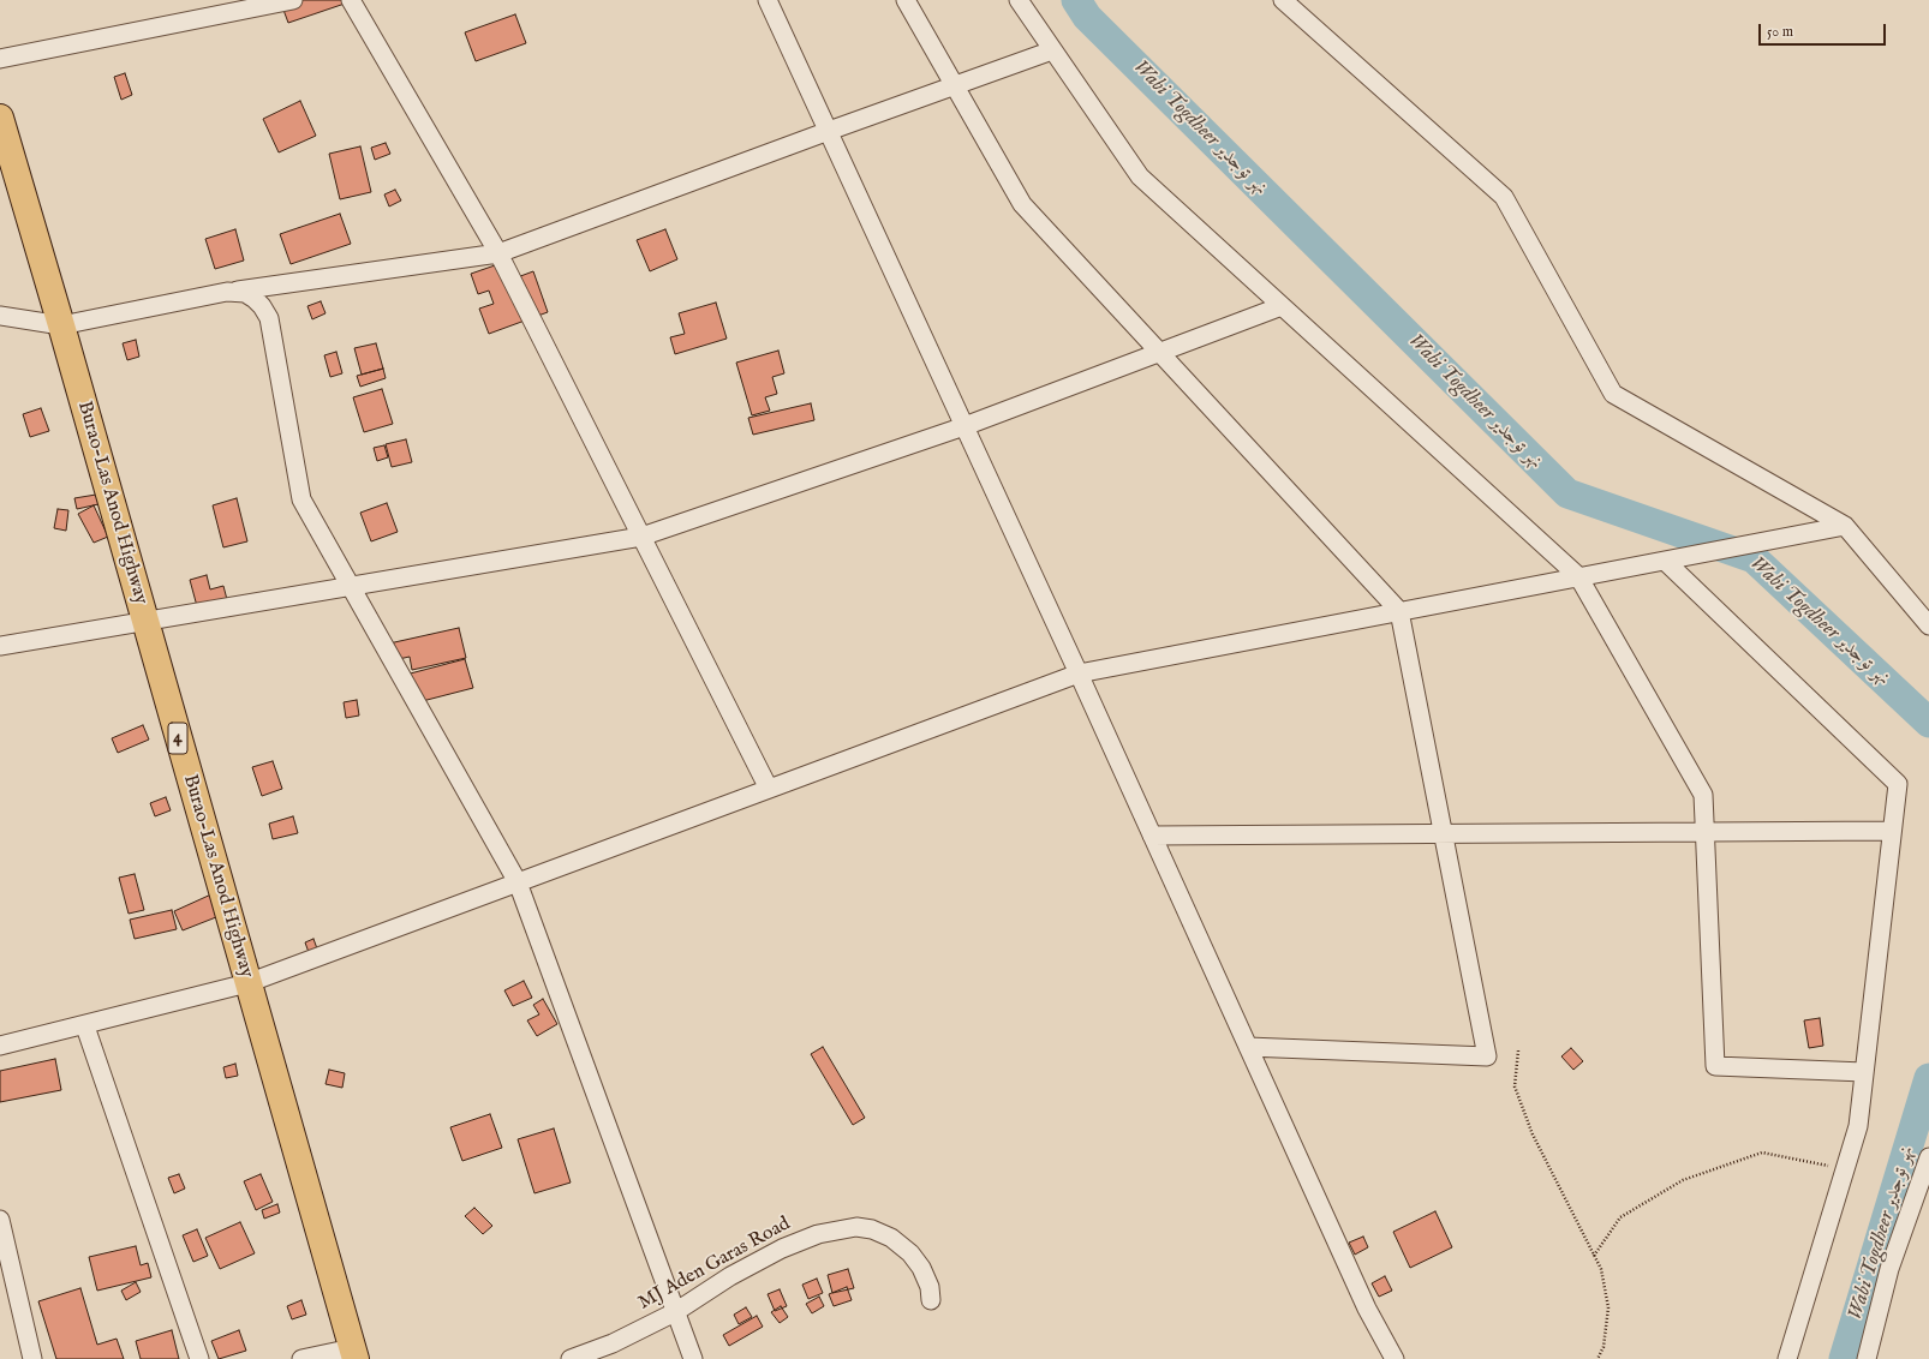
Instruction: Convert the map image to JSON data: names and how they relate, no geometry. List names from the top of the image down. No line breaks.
{"streets":{"highway":["Burao-Las Anod Highway","4"],"street":["MJ Aden Garas Road"]},"water":["Wabi Togdheer نهر توجدير"],"scale_bar":"50 m"}
